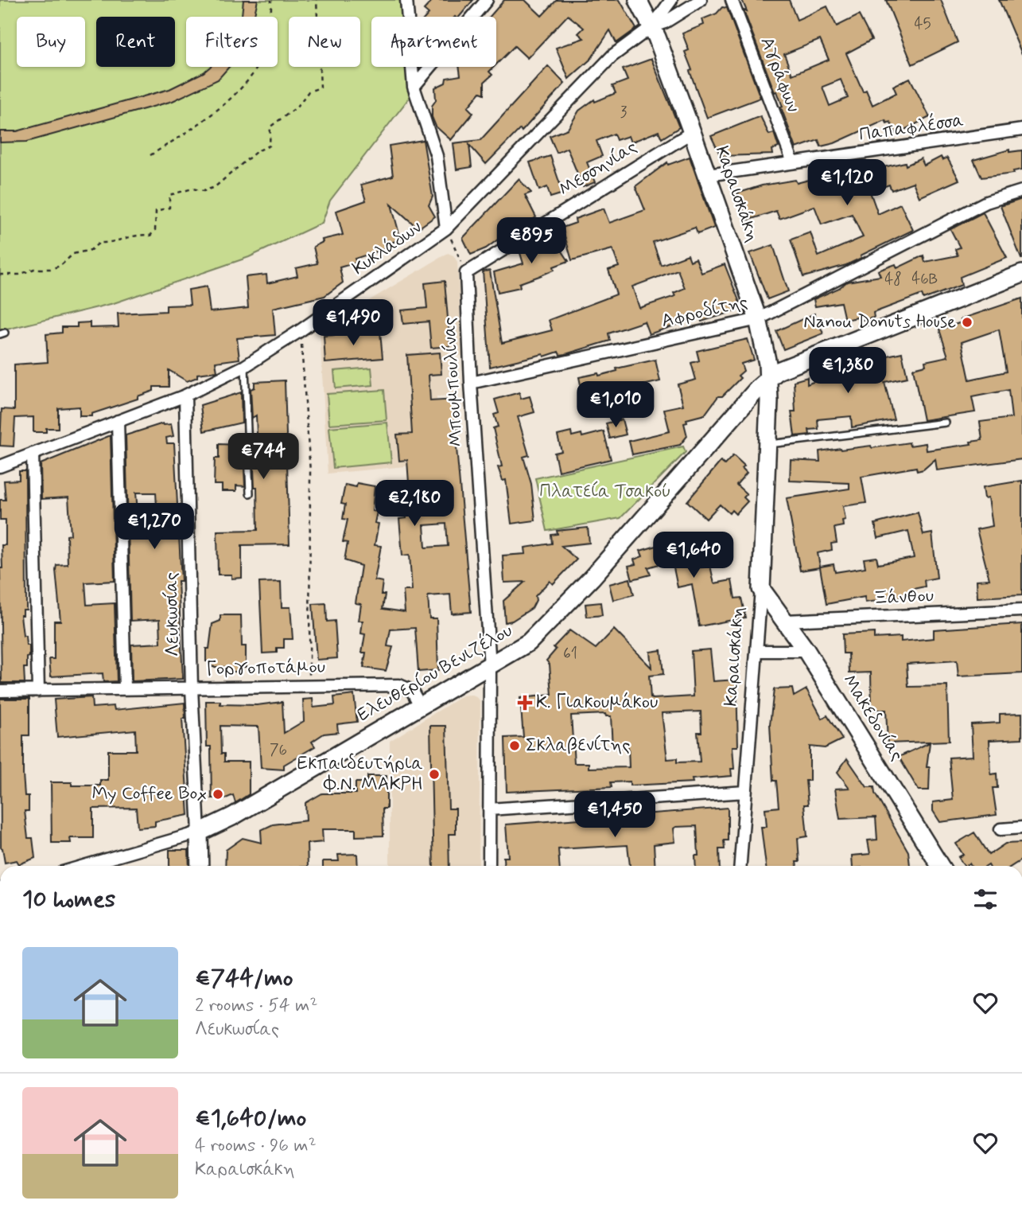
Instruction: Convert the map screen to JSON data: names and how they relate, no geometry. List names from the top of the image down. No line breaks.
{"streets":{"street":["Αγράφων","Παπαφλέσσα","Μεσσηνίας","Καραισκάκη","Κυκλάδων","Αφροδίτης","Μπουμπουλίνας","Ξάνθου","Λευκωσίας","Γοργοποτάμου","Ελευθερίου Βενιζέλου","Μακεδονίας"]},"crossings":[["Αγράφων","Παπαφλέσσα"],["Παπαφλέσσα","Καραισκάκη"],["Μεσσηνίας","Καραισκάκη"],["Μεσσηνίας","Μπουμπουλίνας"],["Καραισκάκη","Κυκλάδων"],["Καραισκάκη","Αφροδίτης"],["Καραισκάκη","Ελευθερίου Βενιζέλου"],["Καραισκάκη","Μακεδονίας"],["Κυκλάδων","Λευκωσίας"],["Αφροδίτης","Μπουμπουλίνας"],["Μπουμπουλίνας","Ελευθερίου Βενιζέλου"],["Ξάνθου","Μακεδονίας"],["Λευκωσίας","Γοργοποτάμου"],["Λευκωσίας","Ελευθερίου Βενιζέλου"],["Γοργοποτάμου","Ελευθερίου Βενιζέλου"]],"parks":["Πλατεία Τσακού"],"places":{"other":["Nanou Donuts House","Σκλαβενίτης","Εκπαιδευτήρια Φ.Ν. ΜΑΚΡΗ","My Coffee Box"],"health":["Κ. Γιακουμάκου"]},"house_numbers":["45","3","46Β","48","61","76"],"page":{"chip":["Buy","Rent","Filters","New","Apartment"],"price":["€1,120","€895","€1,490","€1,380","€1,010","€744","€2,180","€1,270","€1,640","€1,450"],"heading":"10 homes","list":[{"name":"€744/mo","note":"2 rooms · 54 m² · Λευκωσίας"},{"name":"€1,640/mo","note":"4 rooms · 96 m² · Καραισκάκη"}]}}
